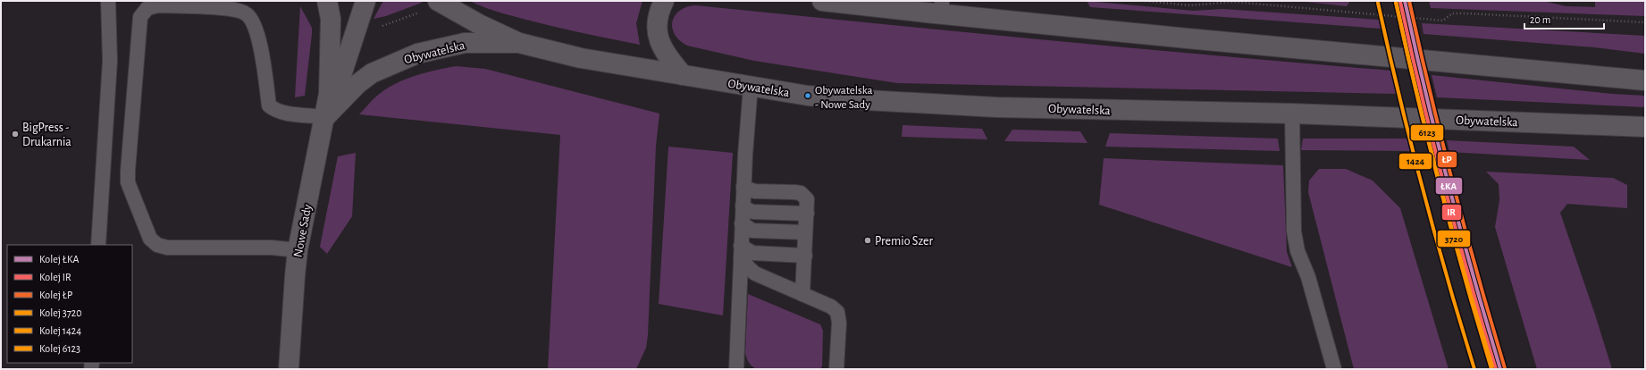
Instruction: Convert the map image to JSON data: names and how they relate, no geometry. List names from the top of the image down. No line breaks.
{"streets":{"main road":["Obywatelska","Nowe Sady"]},"crossings":[["Obywatelska","Nowe Sady"]],"places":["Obywatelska - Nowe Sady","BigPress - Drukarnia","Premio Szer"],"lines":["rail line ŁKA","rail line ŁP","rail line 6123","rail line IR","rail line 3720","rail line 1424"],"legend":["Kolej ŁKA","Kolej IR","Kolej ŁP","Kolej 3720","Kolej 1424","Kolej 6123"],"scale_bar":"20 m"}
